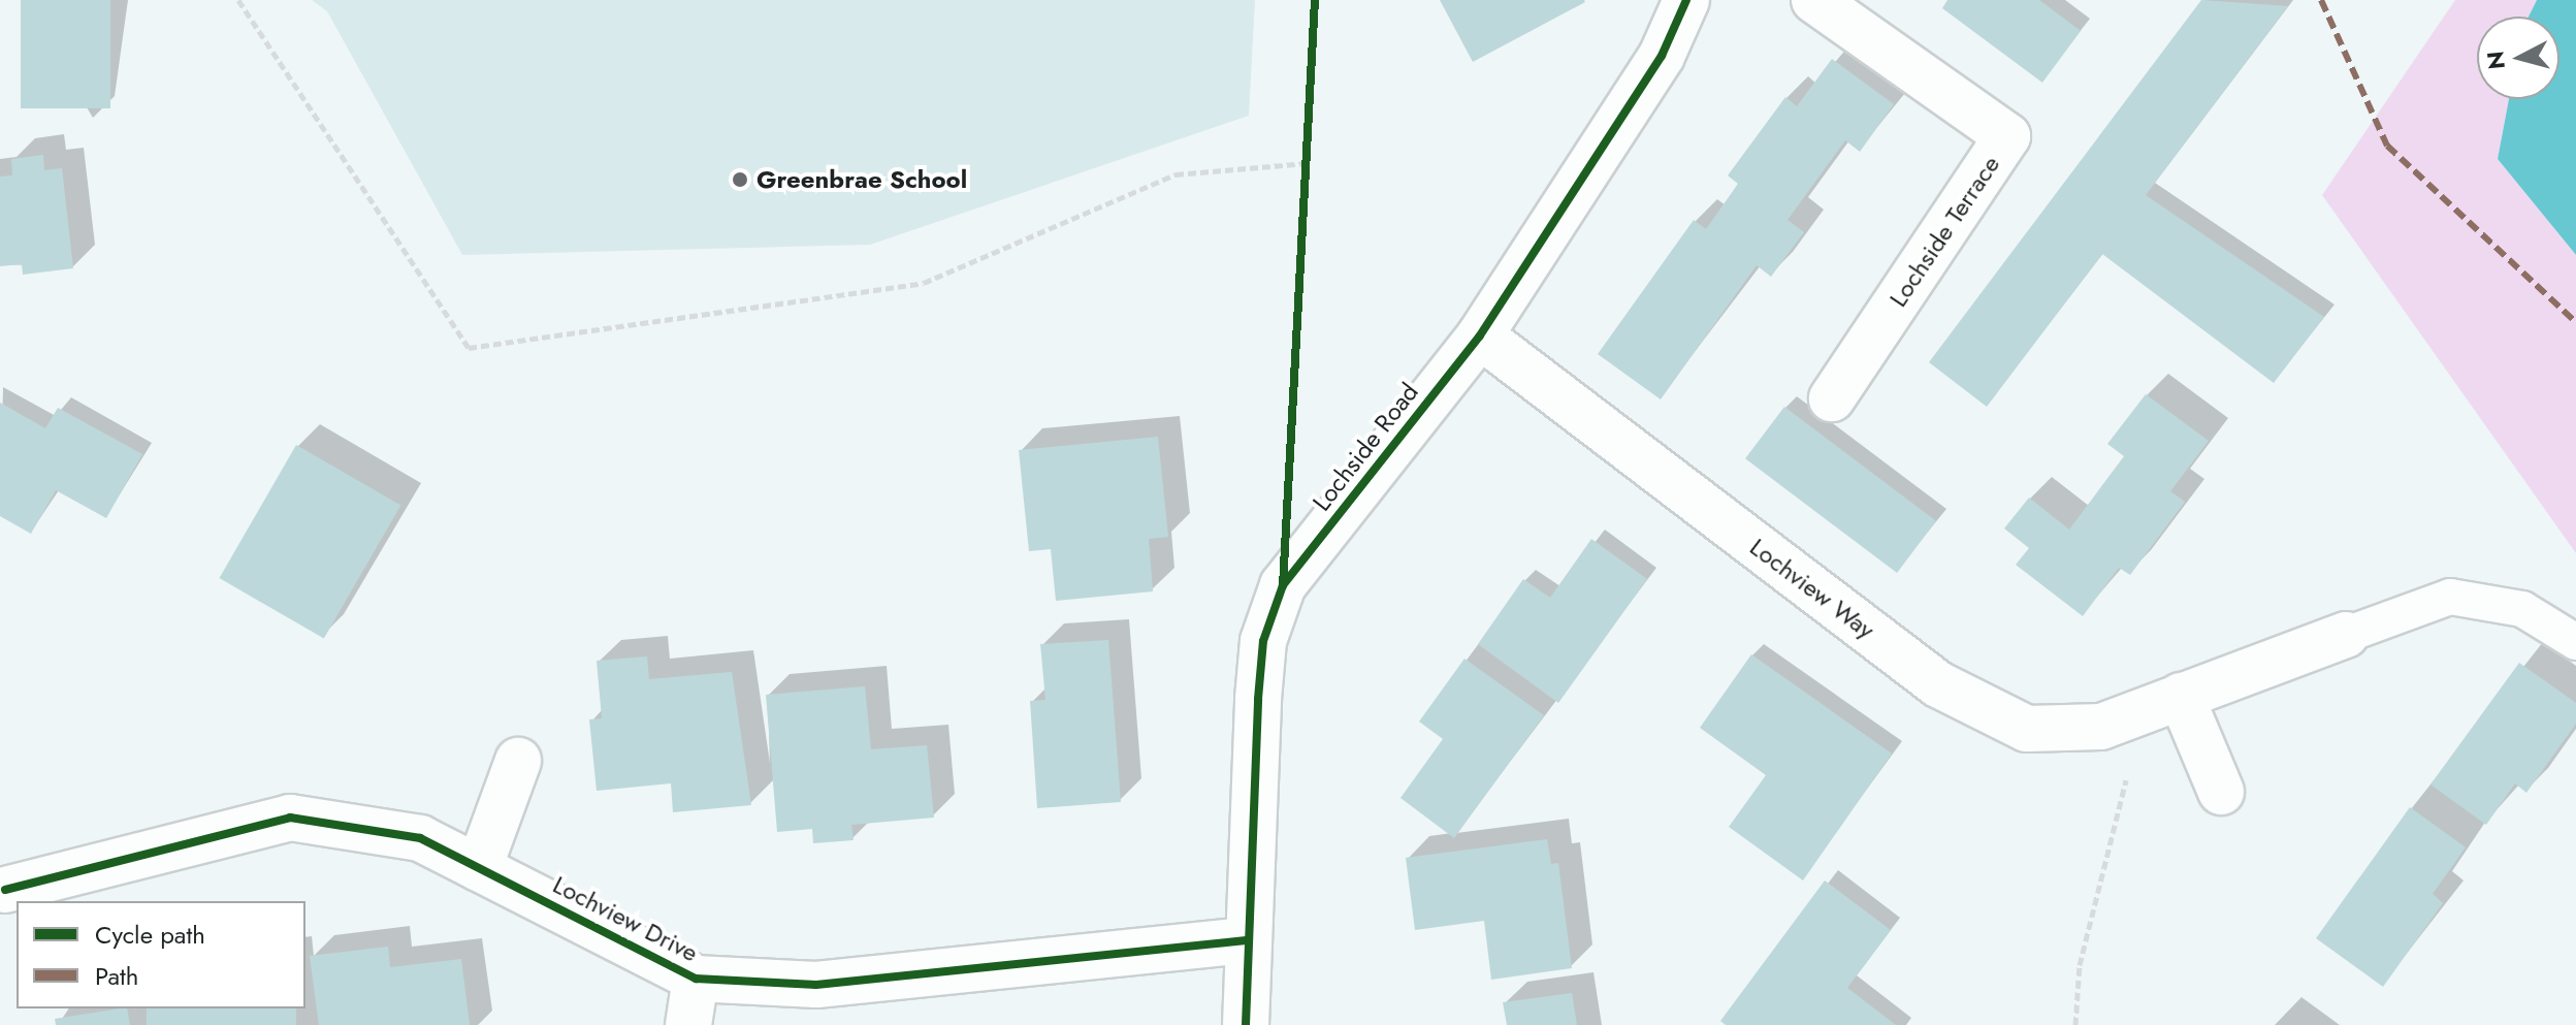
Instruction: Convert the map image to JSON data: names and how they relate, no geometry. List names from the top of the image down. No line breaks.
{"streets":{"street":["Lochside Terrace","Lochside Road","Lochview Way","Lochview Drive"]},"crossings":[["Lochside Road","Lochview Way"],["Lochside Road","Lochview Drive"]],"places":["Greenbrae School"],"legend":["Cycle path","Path"],"north":"left"}
